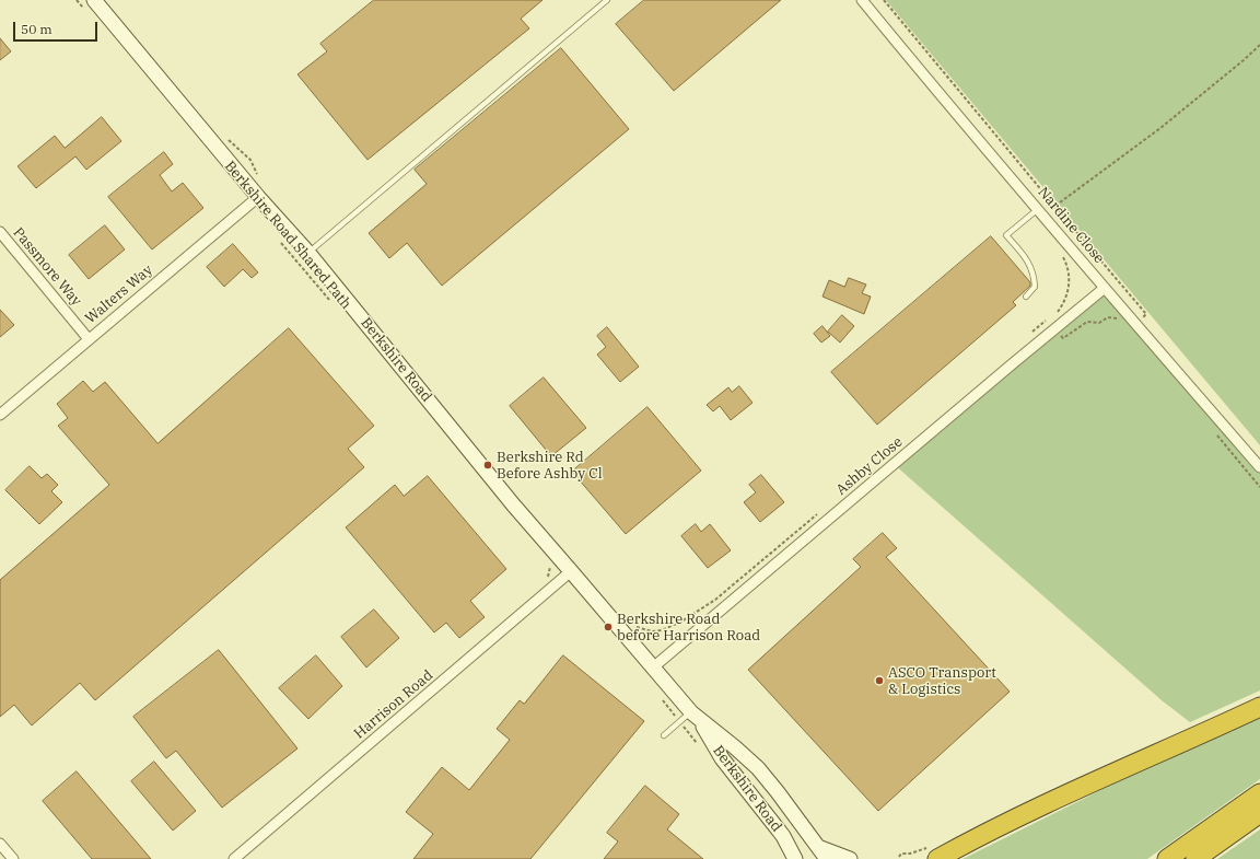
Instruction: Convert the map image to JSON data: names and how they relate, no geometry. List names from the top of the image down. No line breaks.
{"streets":{"main road":["Berkshire Road"],"street":["Nardine Close","Passmore Way","Walters Way","Ashby Close","Harrison Road"],"path":["Berkshire Road Shared Path"]},"crossings":[["Nardine Close","Ashby Close"],["Passmore Way","Walters Way"],["Walters Way","Berkshire Road"],["Berkshire Road","Ashby Close"],["Berkshire Road","Harrison Road"]],"places":["Berkshire Rd Before Ashby Cl","Berkshire Road before Harrison Road","ASCO Transport & Logistics"],"scale_bar":"50 m"}
